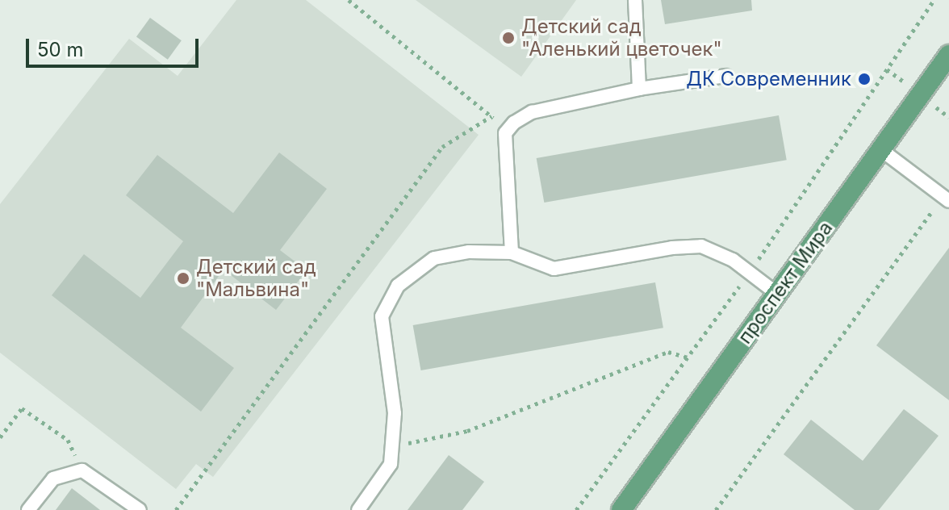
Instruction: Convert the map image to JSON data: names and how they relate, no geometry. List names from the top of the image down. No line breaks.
{"streets":{"main road":["проспект Мира"]},"places":["Детский сад \"Аленький цветочек\"","ДК Современник","Детский сад \"Мальвина\""],"scale_bar":"50 m"}
